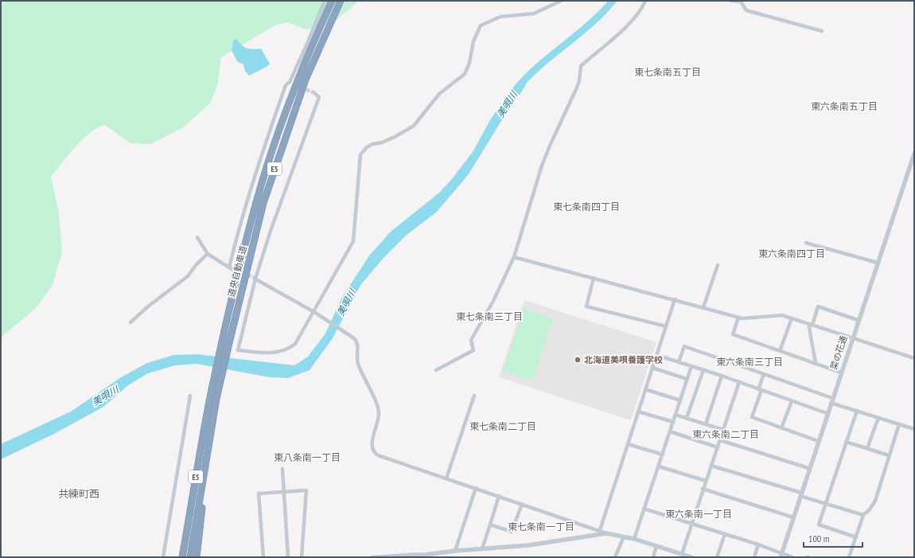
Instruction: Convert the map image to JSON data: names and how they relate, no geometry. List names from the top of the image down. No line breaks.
{"streets":{"highway":["E5","道央自動車道"],"street":["菜の花通"]},"districts":["東七条南五丁目","東六条南五丁目","東七条南四丁目","東六条南四丁目","東七条南三丁目","東六条南三丁目","東七条南二丁目","東六条南二丁目","東八条南一丁目","共練町西","東六条南一丁目","東七条南一丁目"],"water":["美唄川"],"places":["北海道美唄養護学校"],"scale_bar":"100 m"}
